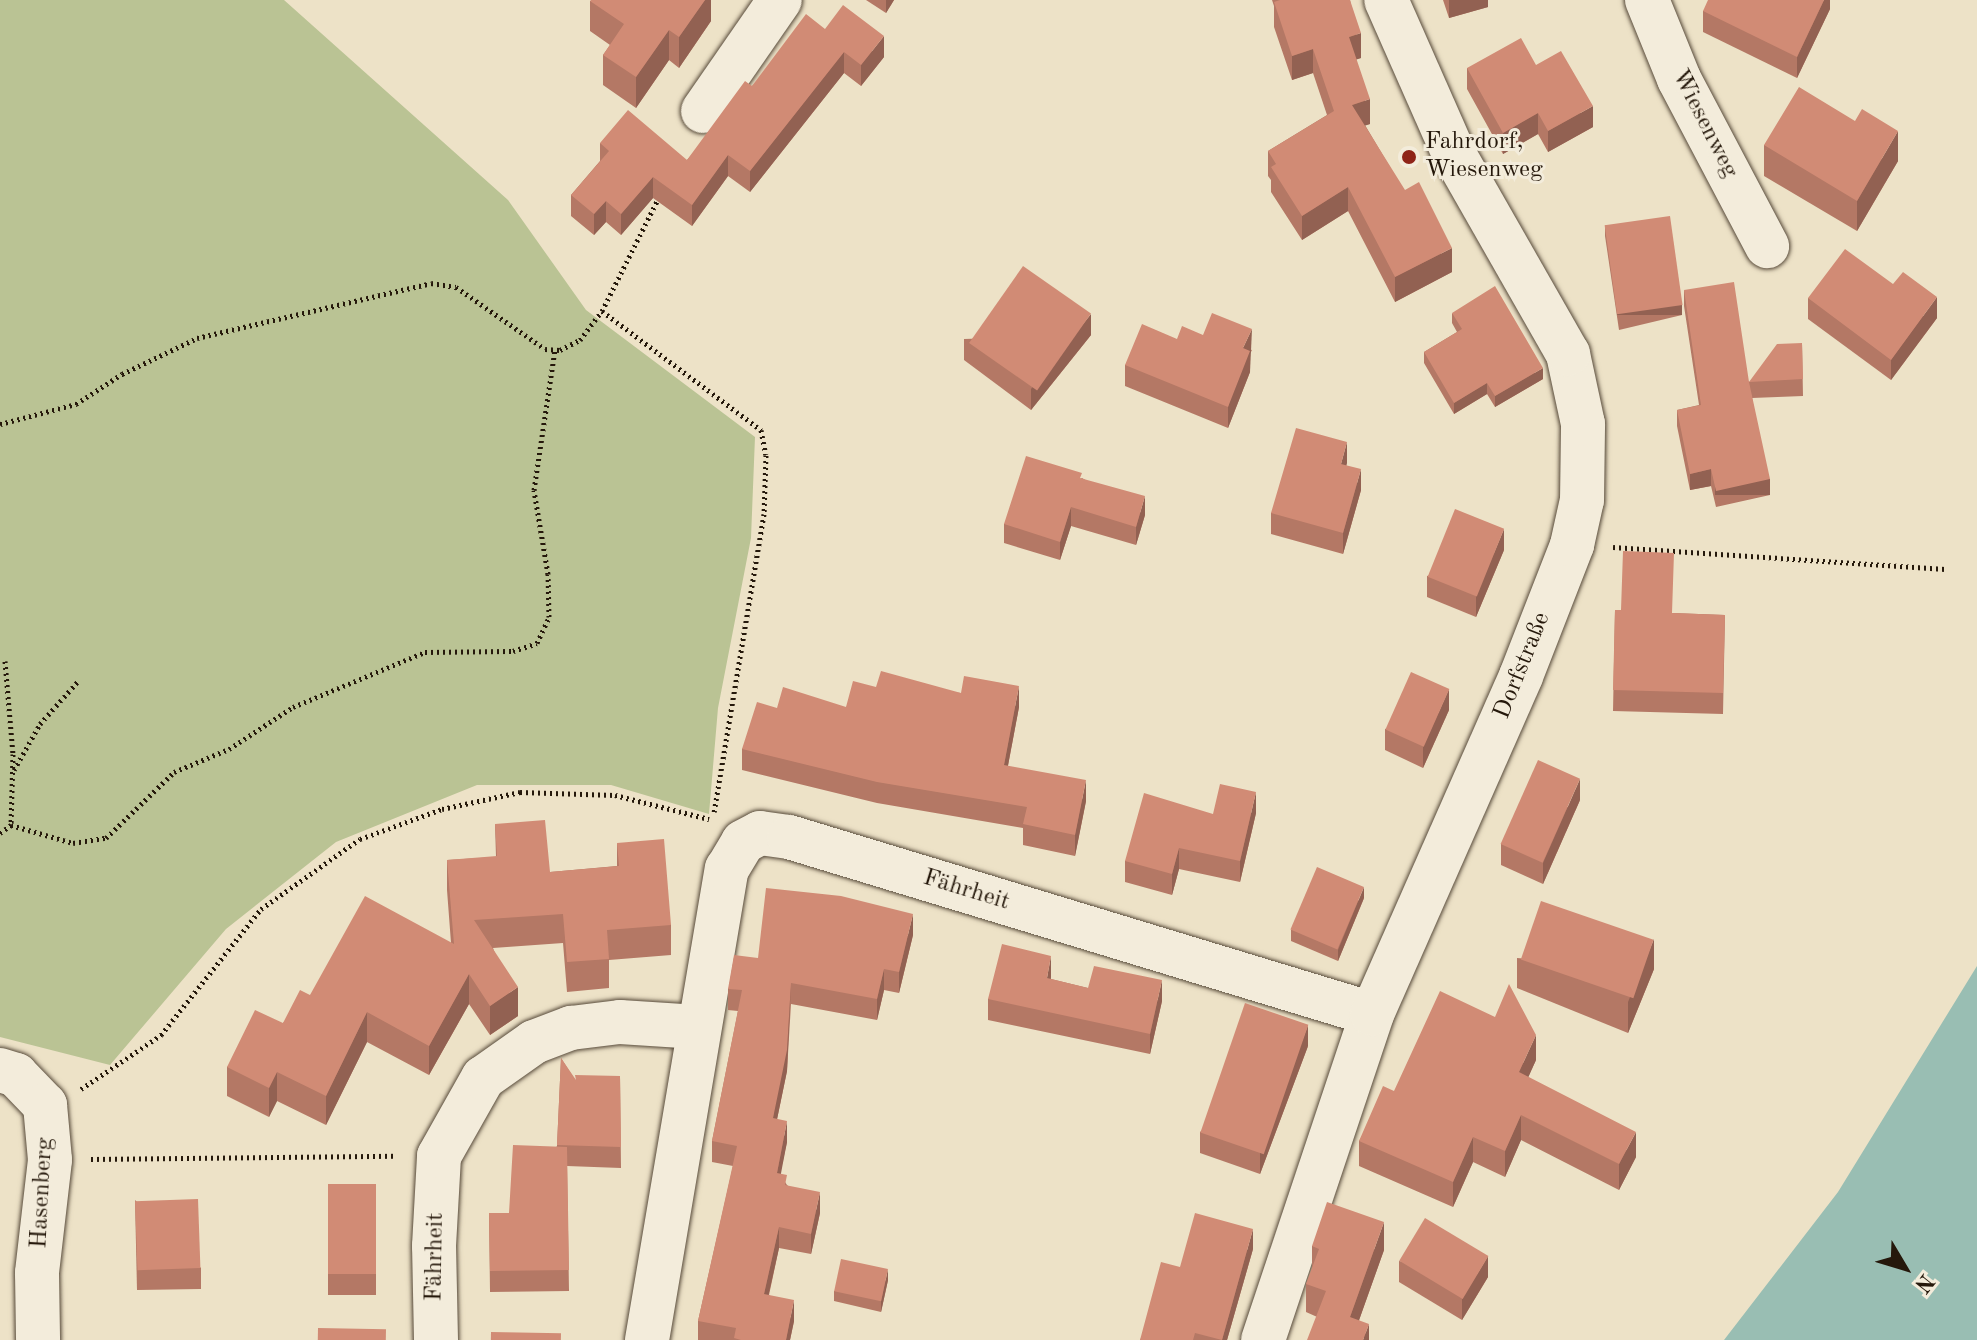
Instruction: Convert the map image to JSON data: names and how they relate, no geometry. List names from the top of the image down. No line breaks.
{"streets":{"street":["Wiesenweg","Dorfstraße","Fährheit","Hasenberg"]},"crossings":[["Dorfstraße","Fährheit"]],"places":["Fahrdorf, Wiesenweg"],"north":"bottom right"}
